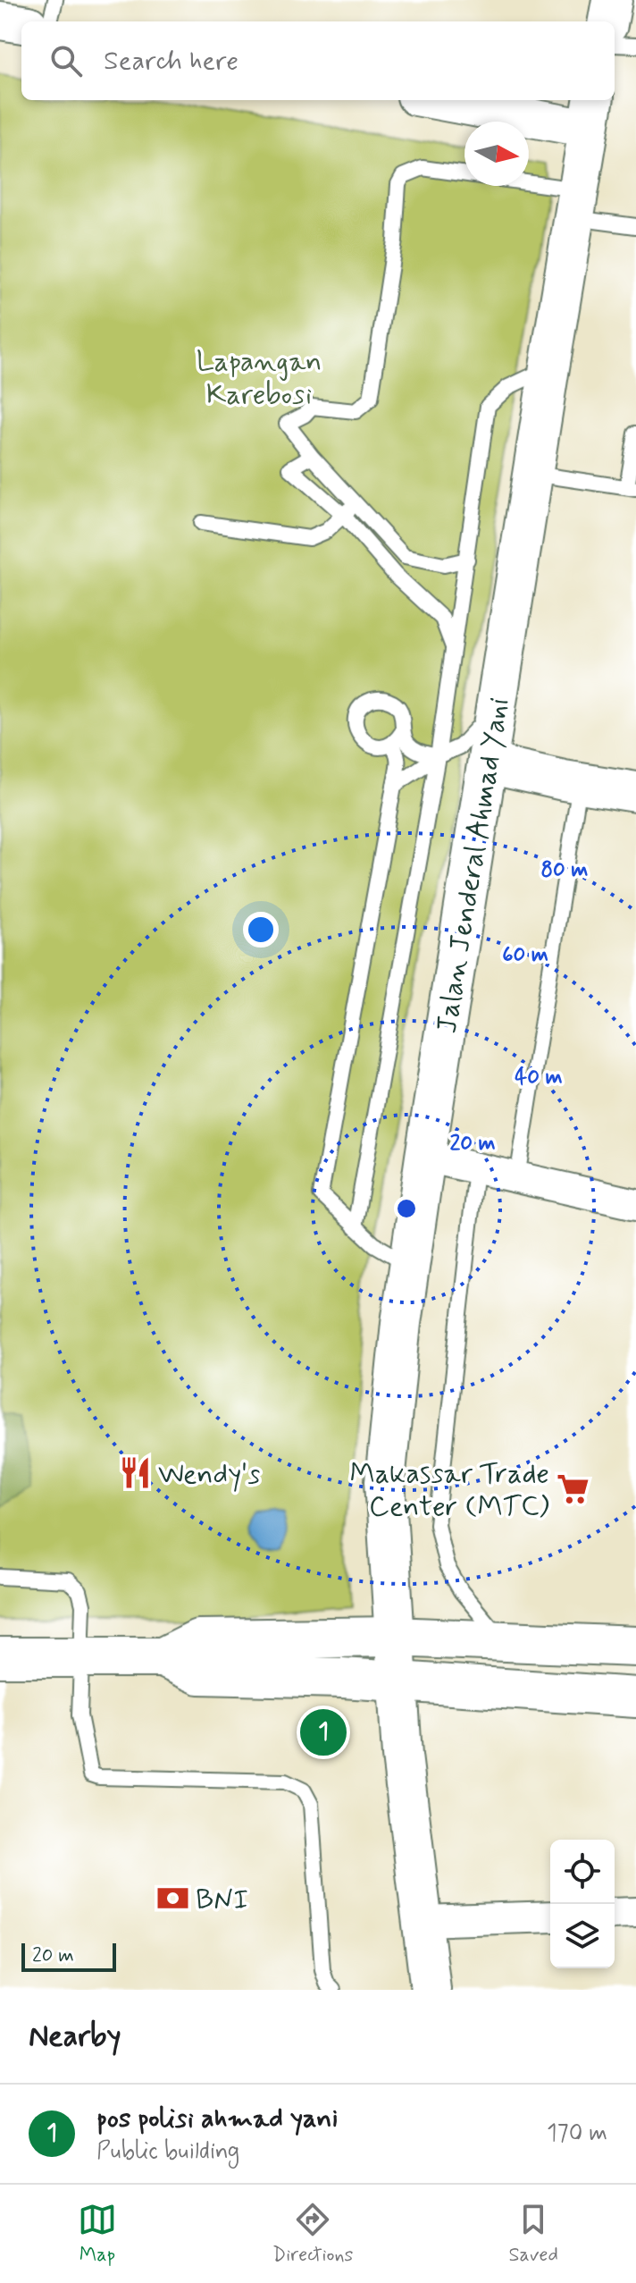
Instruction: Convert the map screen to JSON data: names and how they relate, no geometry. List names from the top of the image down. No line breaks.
{"streets":{"main road":["Jalan Jenderal Ahmad Yani"]},"parks":["Lapangan Karebosi"],"places":{"restaurant":["Wendy's"],"supermarket":["Makassar Trade Center (MTC)"],"bank":["BNI"]},"scale_bar":"20 m","north":"right","page":{"search":"Search here","pins":"1","scale":"20 m","heading":"Nearby","list":[{"mark":"1","name":"pos polisi ahmad yani","note":"Public building","value":"170 m"}],"nav":["Map","Directions","Saved"]},"rings":["80 m","60 m","40 m","20 m"]}
